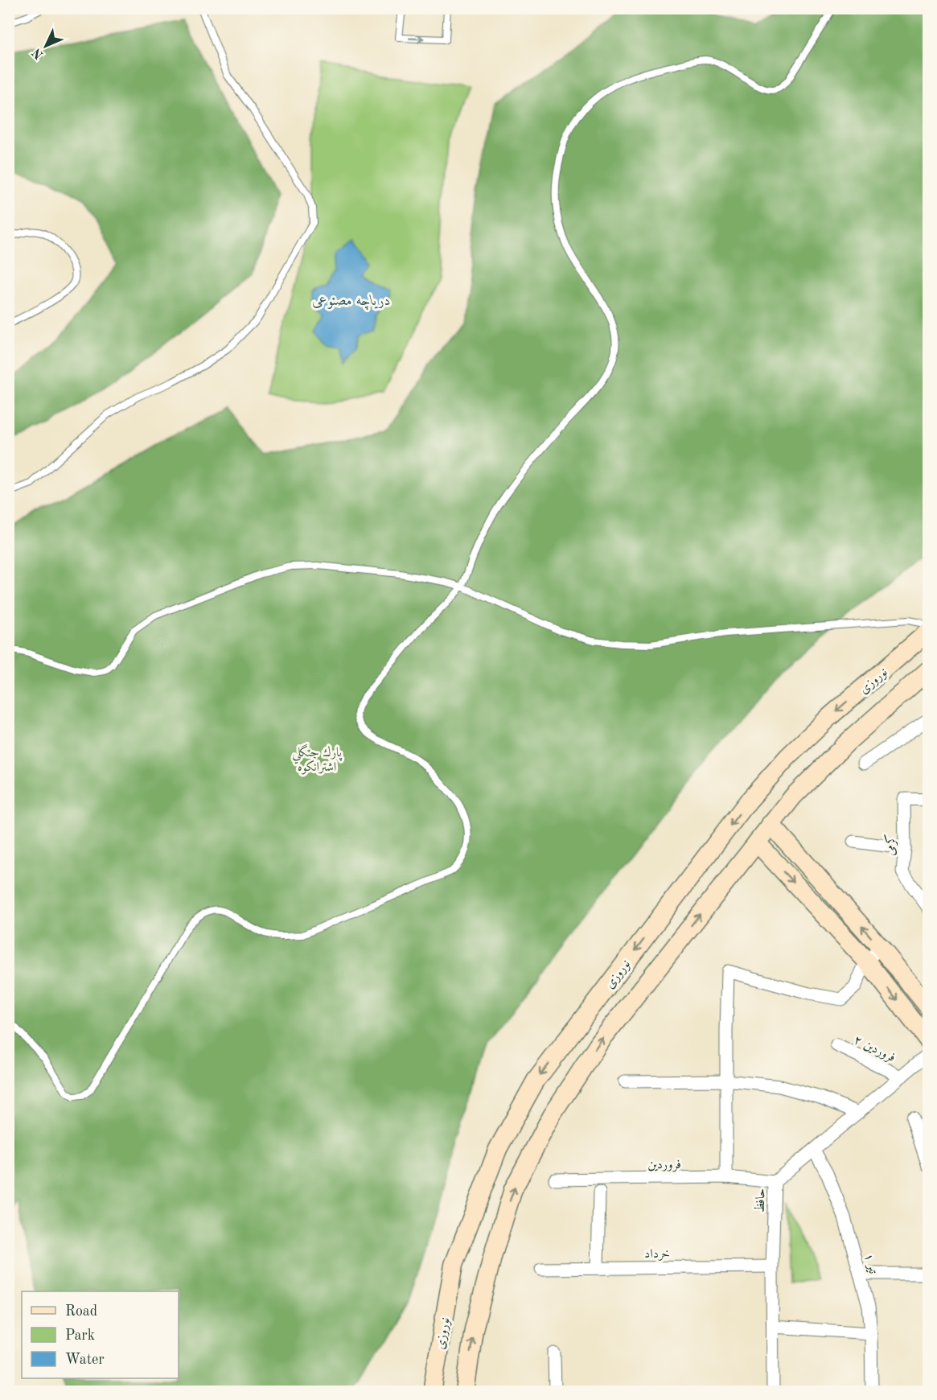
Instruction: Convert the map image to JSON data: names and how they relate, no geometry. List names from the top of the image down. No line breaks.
{"streets":{"street":["نوروزی","کرمی","فروردین ۲","فروردین","حافظ","خرداد","تیر ۱"]},"crossings":[["فروردین ۲","حافظ"],["فروردین","حافظ"],["حافظ","خرداد"],["حافظ","تیر ۱"]],"water":["دریاچه مصنوعی"],"parks":["پارك جنگلي اشترانكوه"],"legend":["Road","Park","Water"],"north":"bottom left"}
